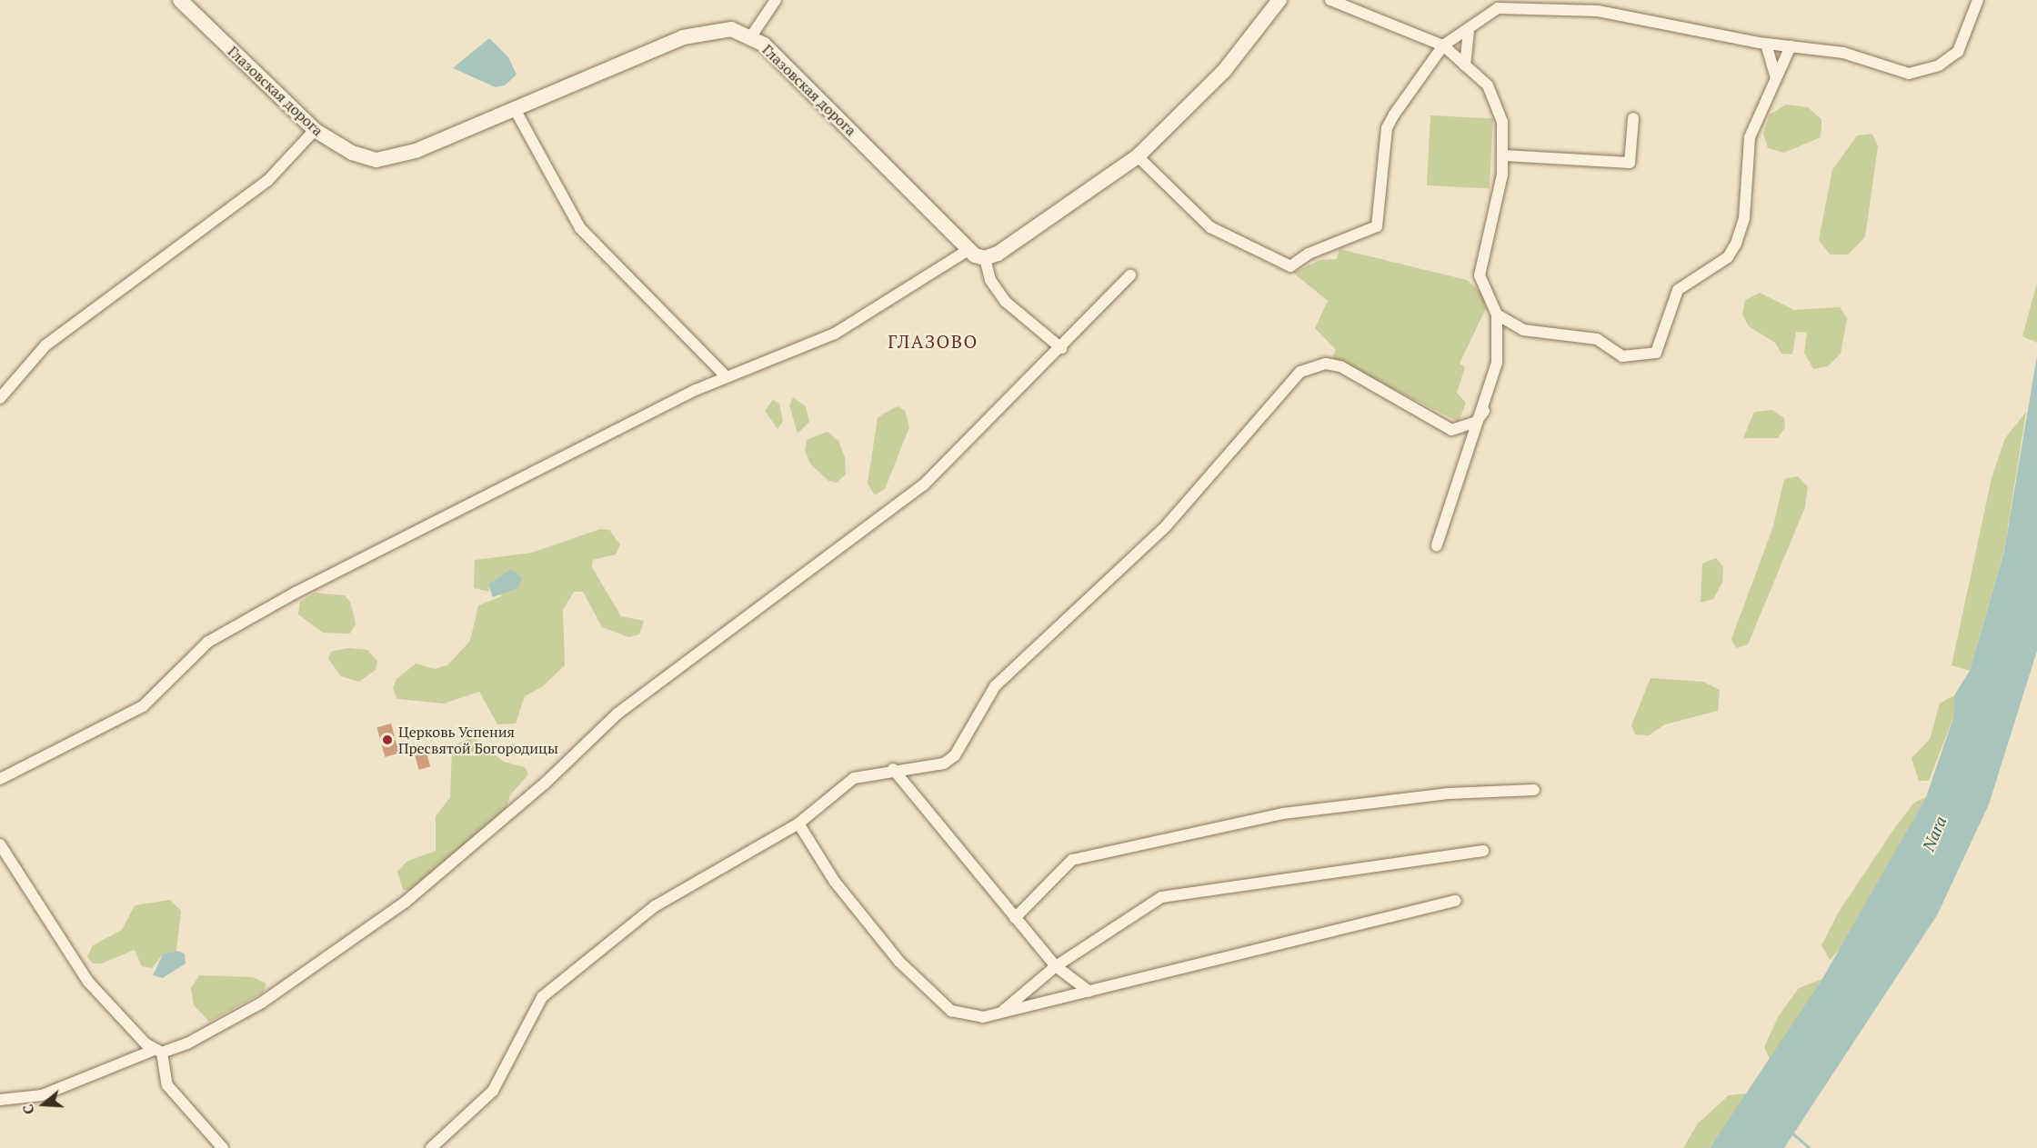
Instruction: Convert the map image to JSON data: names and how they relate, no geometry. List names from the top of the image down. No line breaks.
{"streets":{"street":["Глазовская дорога"]},"districts":["ГЛАЗОВО"],"water":["Nara"],"places":["Церковь Успения Пресвятой Богородицы"],"north":"left"}
